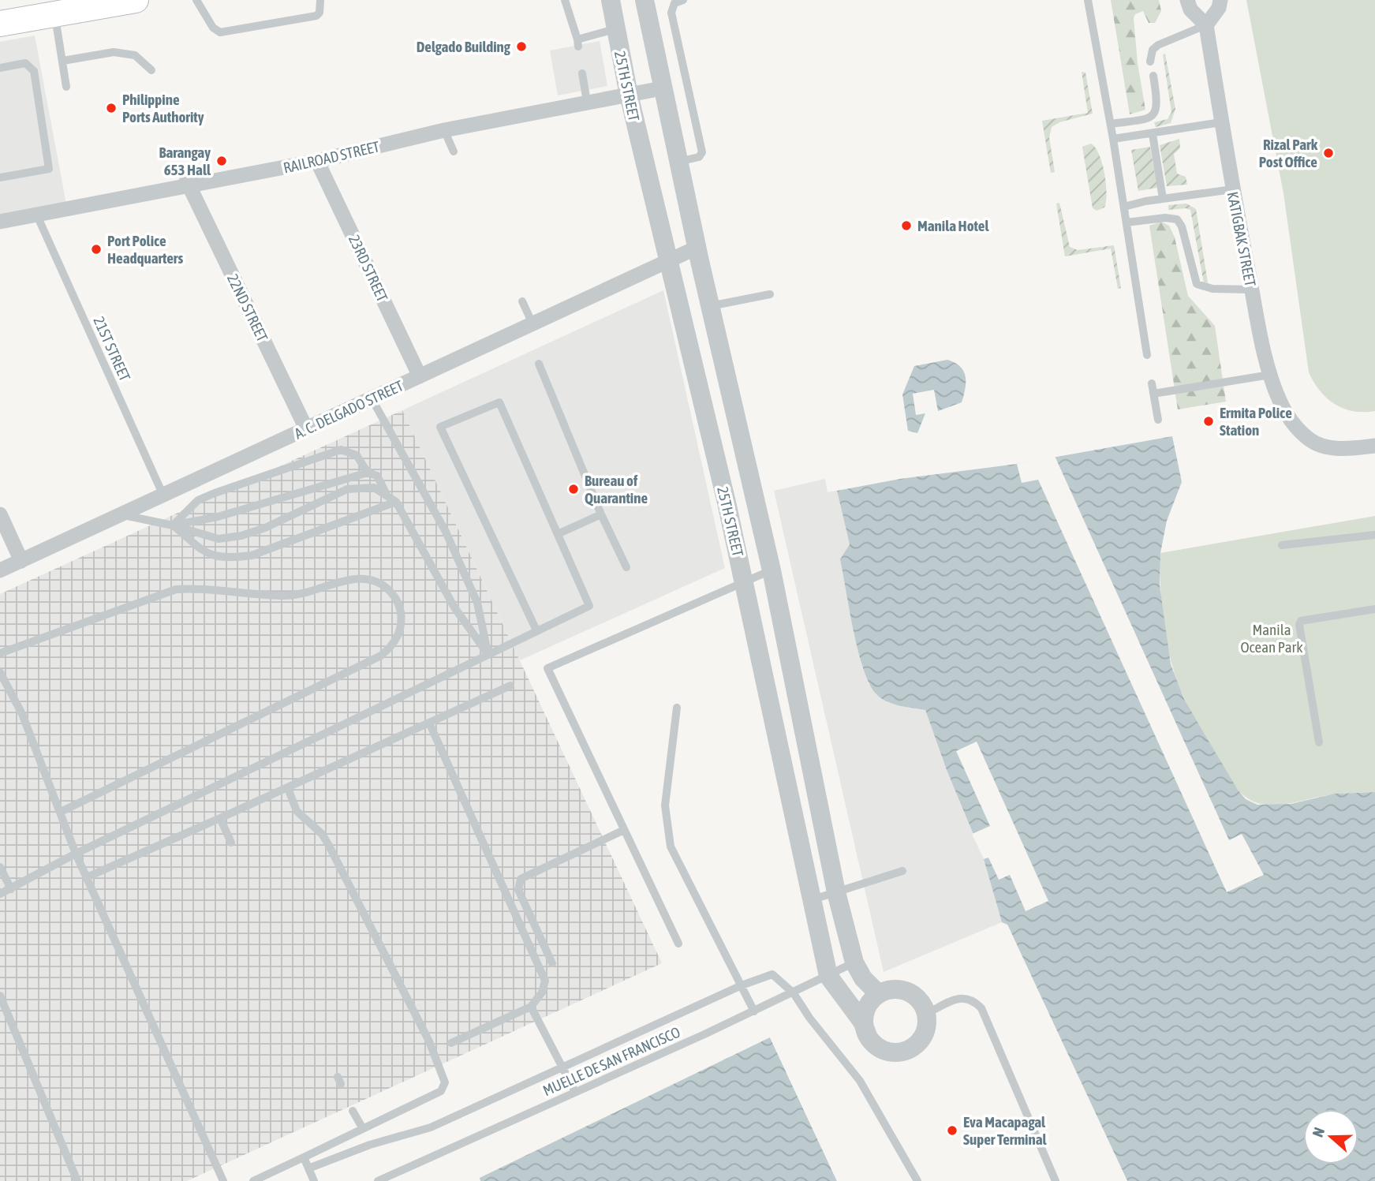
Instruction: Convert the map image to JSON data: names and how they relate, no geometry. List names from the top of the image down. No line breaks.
{"streets":{"street":["25TH STREET","RAILROAD STREET","KATIGBAK STREET","23RD STREET","22ND STREET","A. C. DELGADO STREET"],"lane":["21ST STREET","MUELLE DE SAN FRANCISCO"]},"crossings":[["25TH STREET","RAILROAD STREET"],["25TH STREET","A. C. DELGADO STREET"],["25TH STREET","MUELLE DE SAN FRANCISCO"],["RAILROAD STREET","23RD STREET"],["RAILROAD STREET","22ND STREET"],["RAILROAD STREET","21ST STREET"],["23RD STREET","A. C. DELGADO STREET"],["22ND STREET","A. C. DELGADO STREET"],["21ST STREET","A. C. DELGADO STREET"]],"parks":["Manila Ocean Park"],"places":["Delgado Building","Philippine Ports Authority","Rizal Park Post Office","Barangay 653 Hall","Manila Hotel","Port Police Headquarters","Ermita Police Station","Bureau of Quarantine","Eva Macapagal Super Terminal"],"north":"left"}
